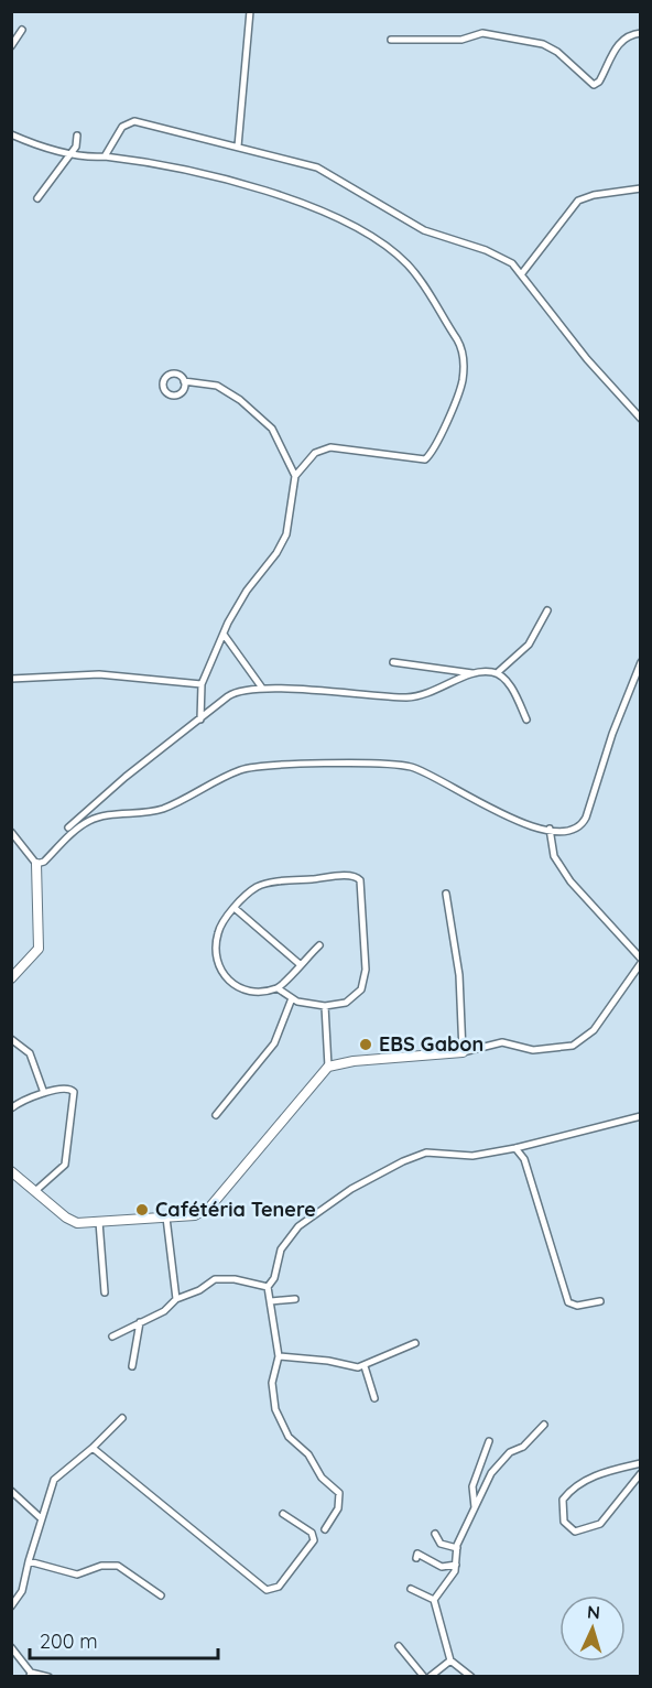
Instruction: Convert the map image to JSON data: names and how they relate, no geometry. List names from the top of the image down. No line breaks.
{"places":["EBS Gabon","Cafétéria Tenere"],"scale_bar":"200 m","north":"top"}
